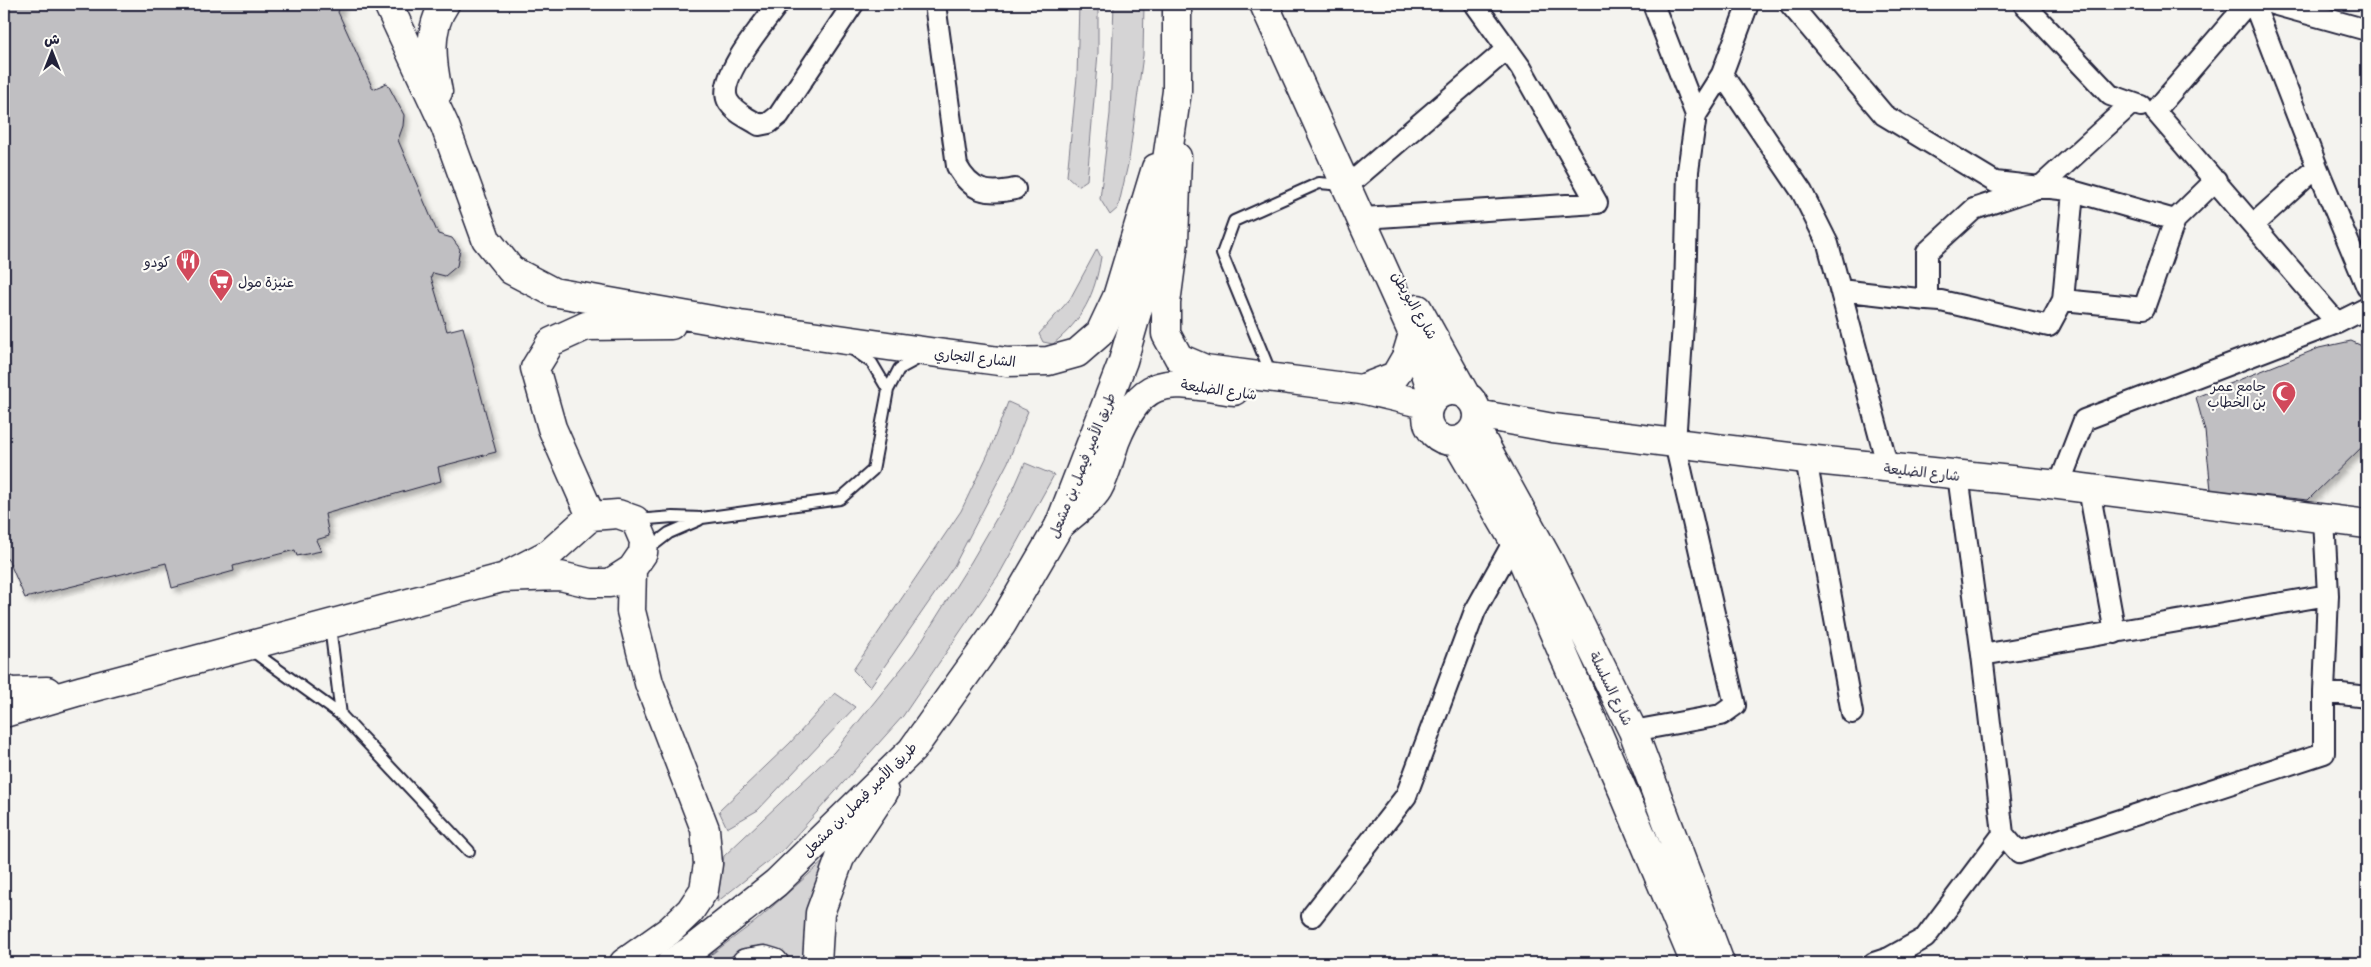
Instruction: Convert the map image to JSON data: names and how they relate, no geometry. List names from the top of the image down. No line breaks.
{"streets":{"main road":["شارع البويطن","الشارع التجاري","شارع الضليعة","طريق الأمير فيصل بن مشعل","شارع السلسلة"]},"crossings":[["شارع البويطن","شارع الضليعة"],["شارع البويطن","شارع السلسلة"],["الشارع التجاري","طريق الأمير فيصل بن مشعل"],["شارع الضليعة","طريق الأمير فيصل بن مشعل"],["شارع الضليعة","شارع السلسلة"]],"places":{"restaurant":["كودو"],"supermarket":["عنيزة مول"],"mosque":["جامع عمر بن الخطاب"]},"north":"top"}
